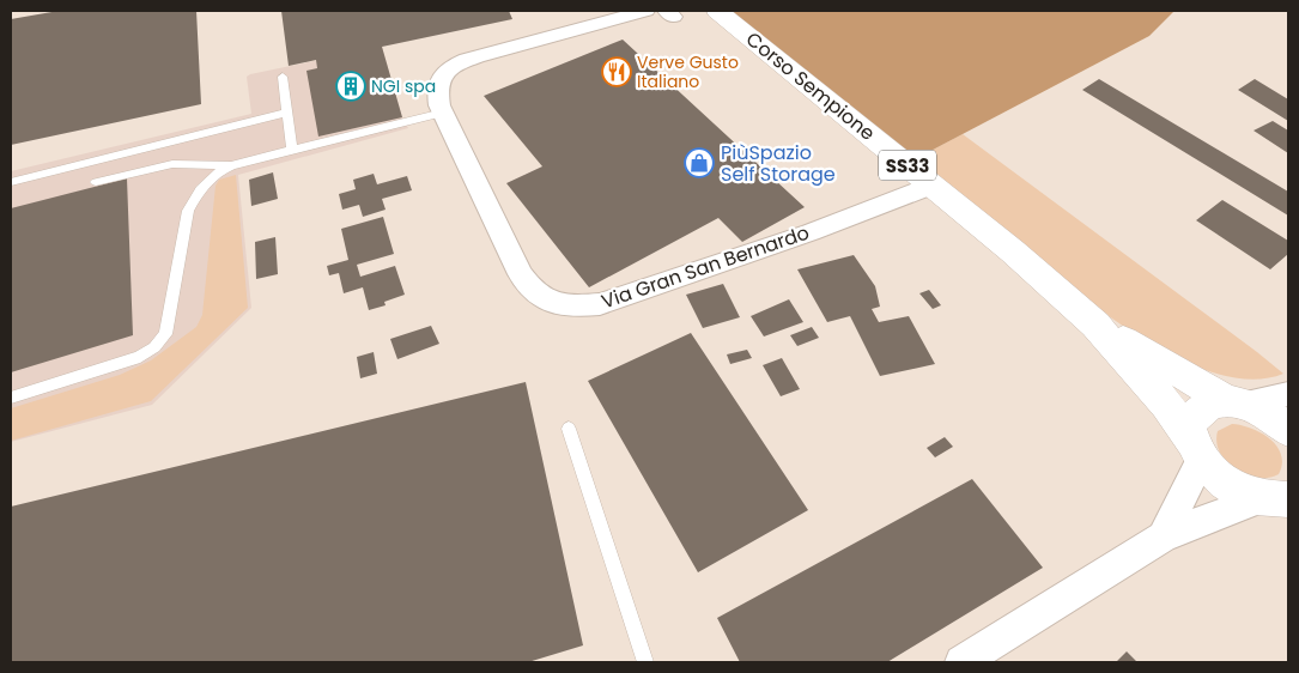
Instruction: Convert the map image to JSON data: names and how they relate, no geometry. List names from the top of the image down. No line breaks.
{"streets":{"main road":["Corso Sempione","SS33"],"street":["Via Gran San Bernardo"]},"crossings":[["Corso Sempione","SS33"],["Corso Sempione","Via Gran San Bernardo"]],"places":{"restaurant":["Verve Gusto Italiano"],"building":["NGI spa"],"shop":["PiùSpazio Self Storage"]}}
